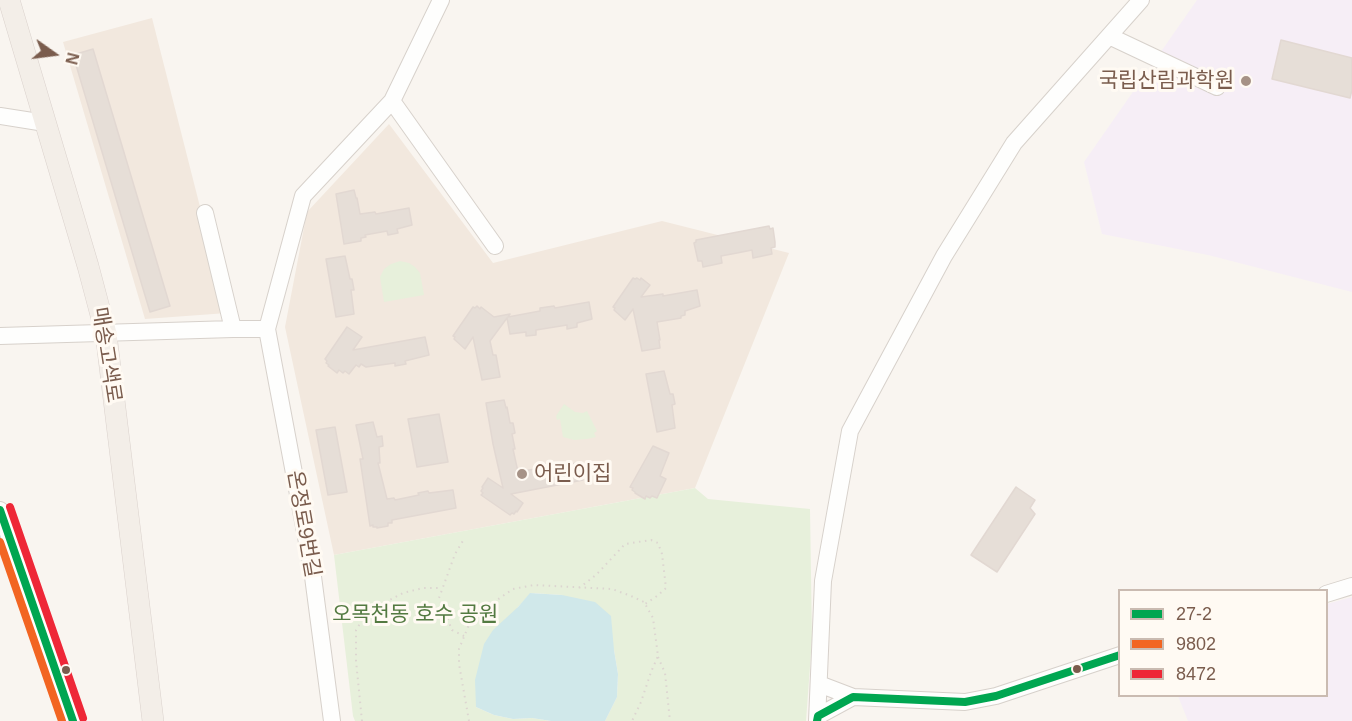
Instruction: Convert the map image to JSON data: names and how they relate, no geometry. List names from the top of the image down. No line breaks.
{"streets":{"main road":["매송고색로"],"street":["온정로9번길"]},"parks":["오목천동 호수 공원"],"places":["국립산림과학원","어린이집"],"lines":["transit line 8472","transit line 27-2","transit line 9802"],"legend":["27-2","9802","8472"],"north":"right"}
